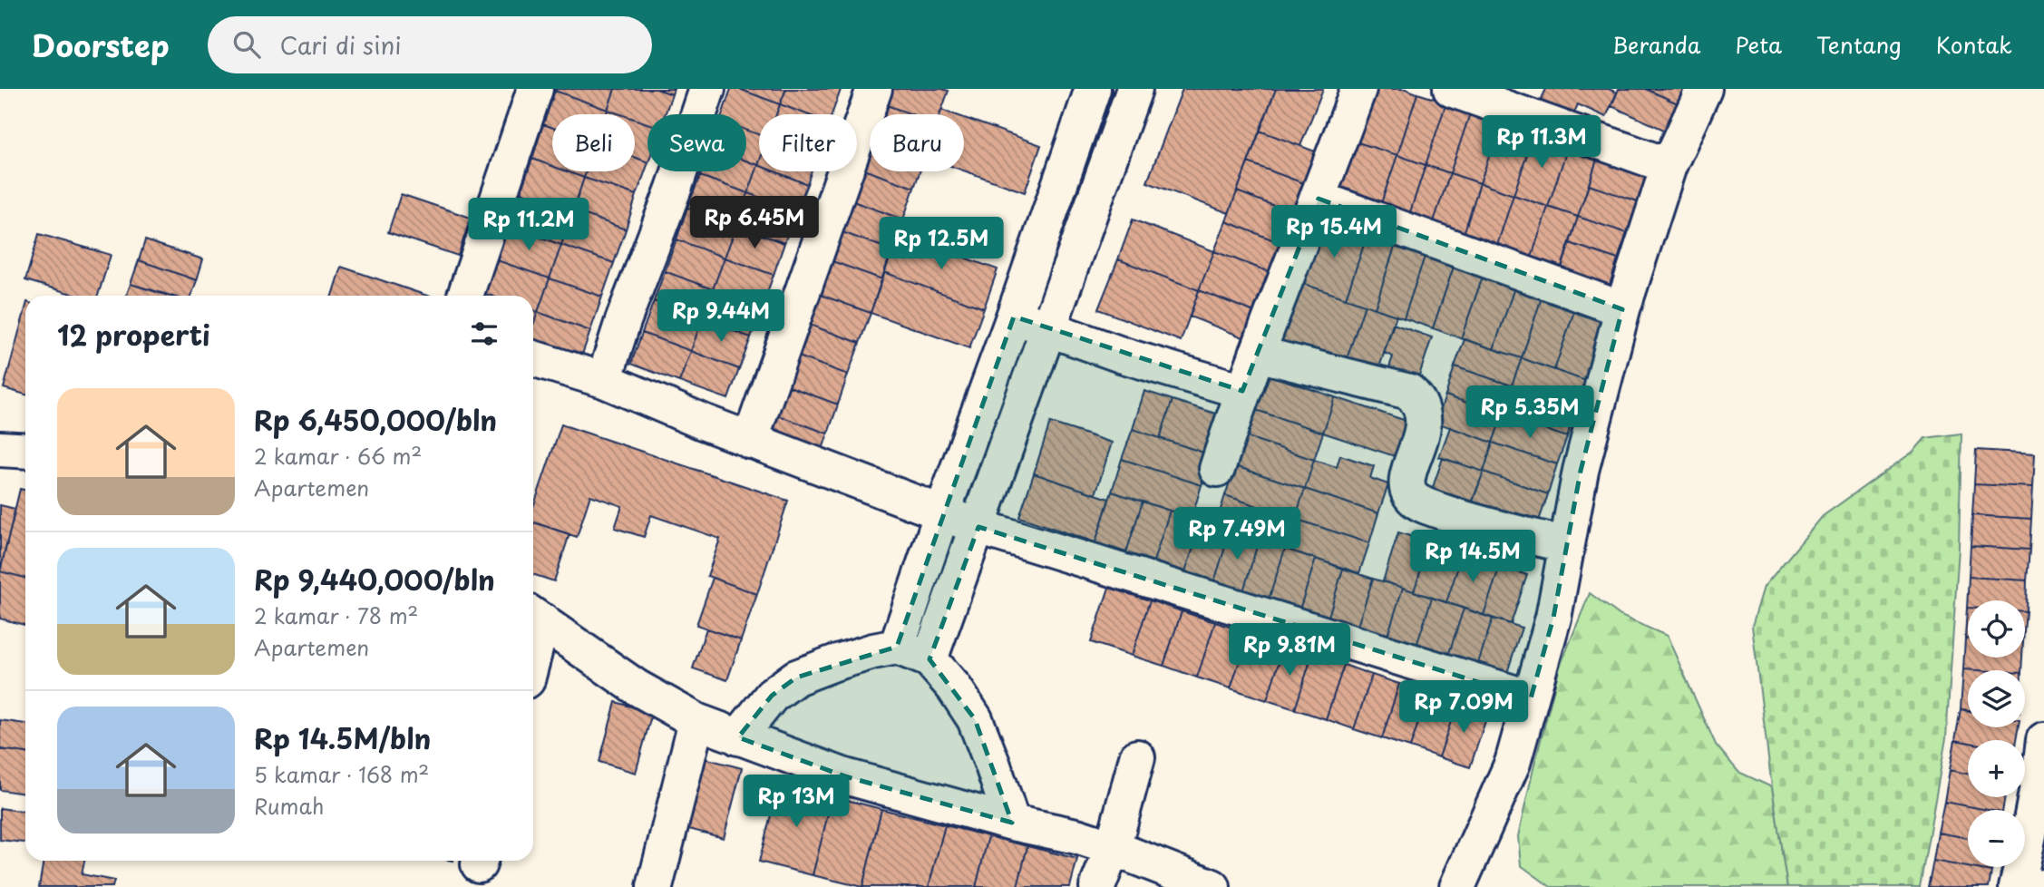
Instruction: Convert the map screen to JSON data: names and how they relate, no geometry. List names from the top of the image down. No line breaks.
{"page":{"header":"Doorstep","search":"Cari di sini","nav":["Beranda","Peta","Tentang","Kontak"],"chip":["Beli","Sewa","Filter","Baru"],"price":["Rp 11.3M","Rp 6.45M","Rp 11.2M","Rp 15.4M","Rp 12.5M","Rp 9.44M","Rp 5.35M","Rp 7.49M","Rp 14.5M","Rp 9.81M","Rp 7.09M","Rp 13M"],"heading":"12 properti","list":[{"name":"Rp 6,450,000/bln","note":"2 kamar · 66 m² · Apartemen"},{"name":"Rp 9,440,000/bln","note":"2 kamar · 78 m² · Apartemen"},{"name":"Rp 14.5M/bln","note":"5 kamar · 168 m² · Rumah"}],"map_buttons":["+","−"]}}
